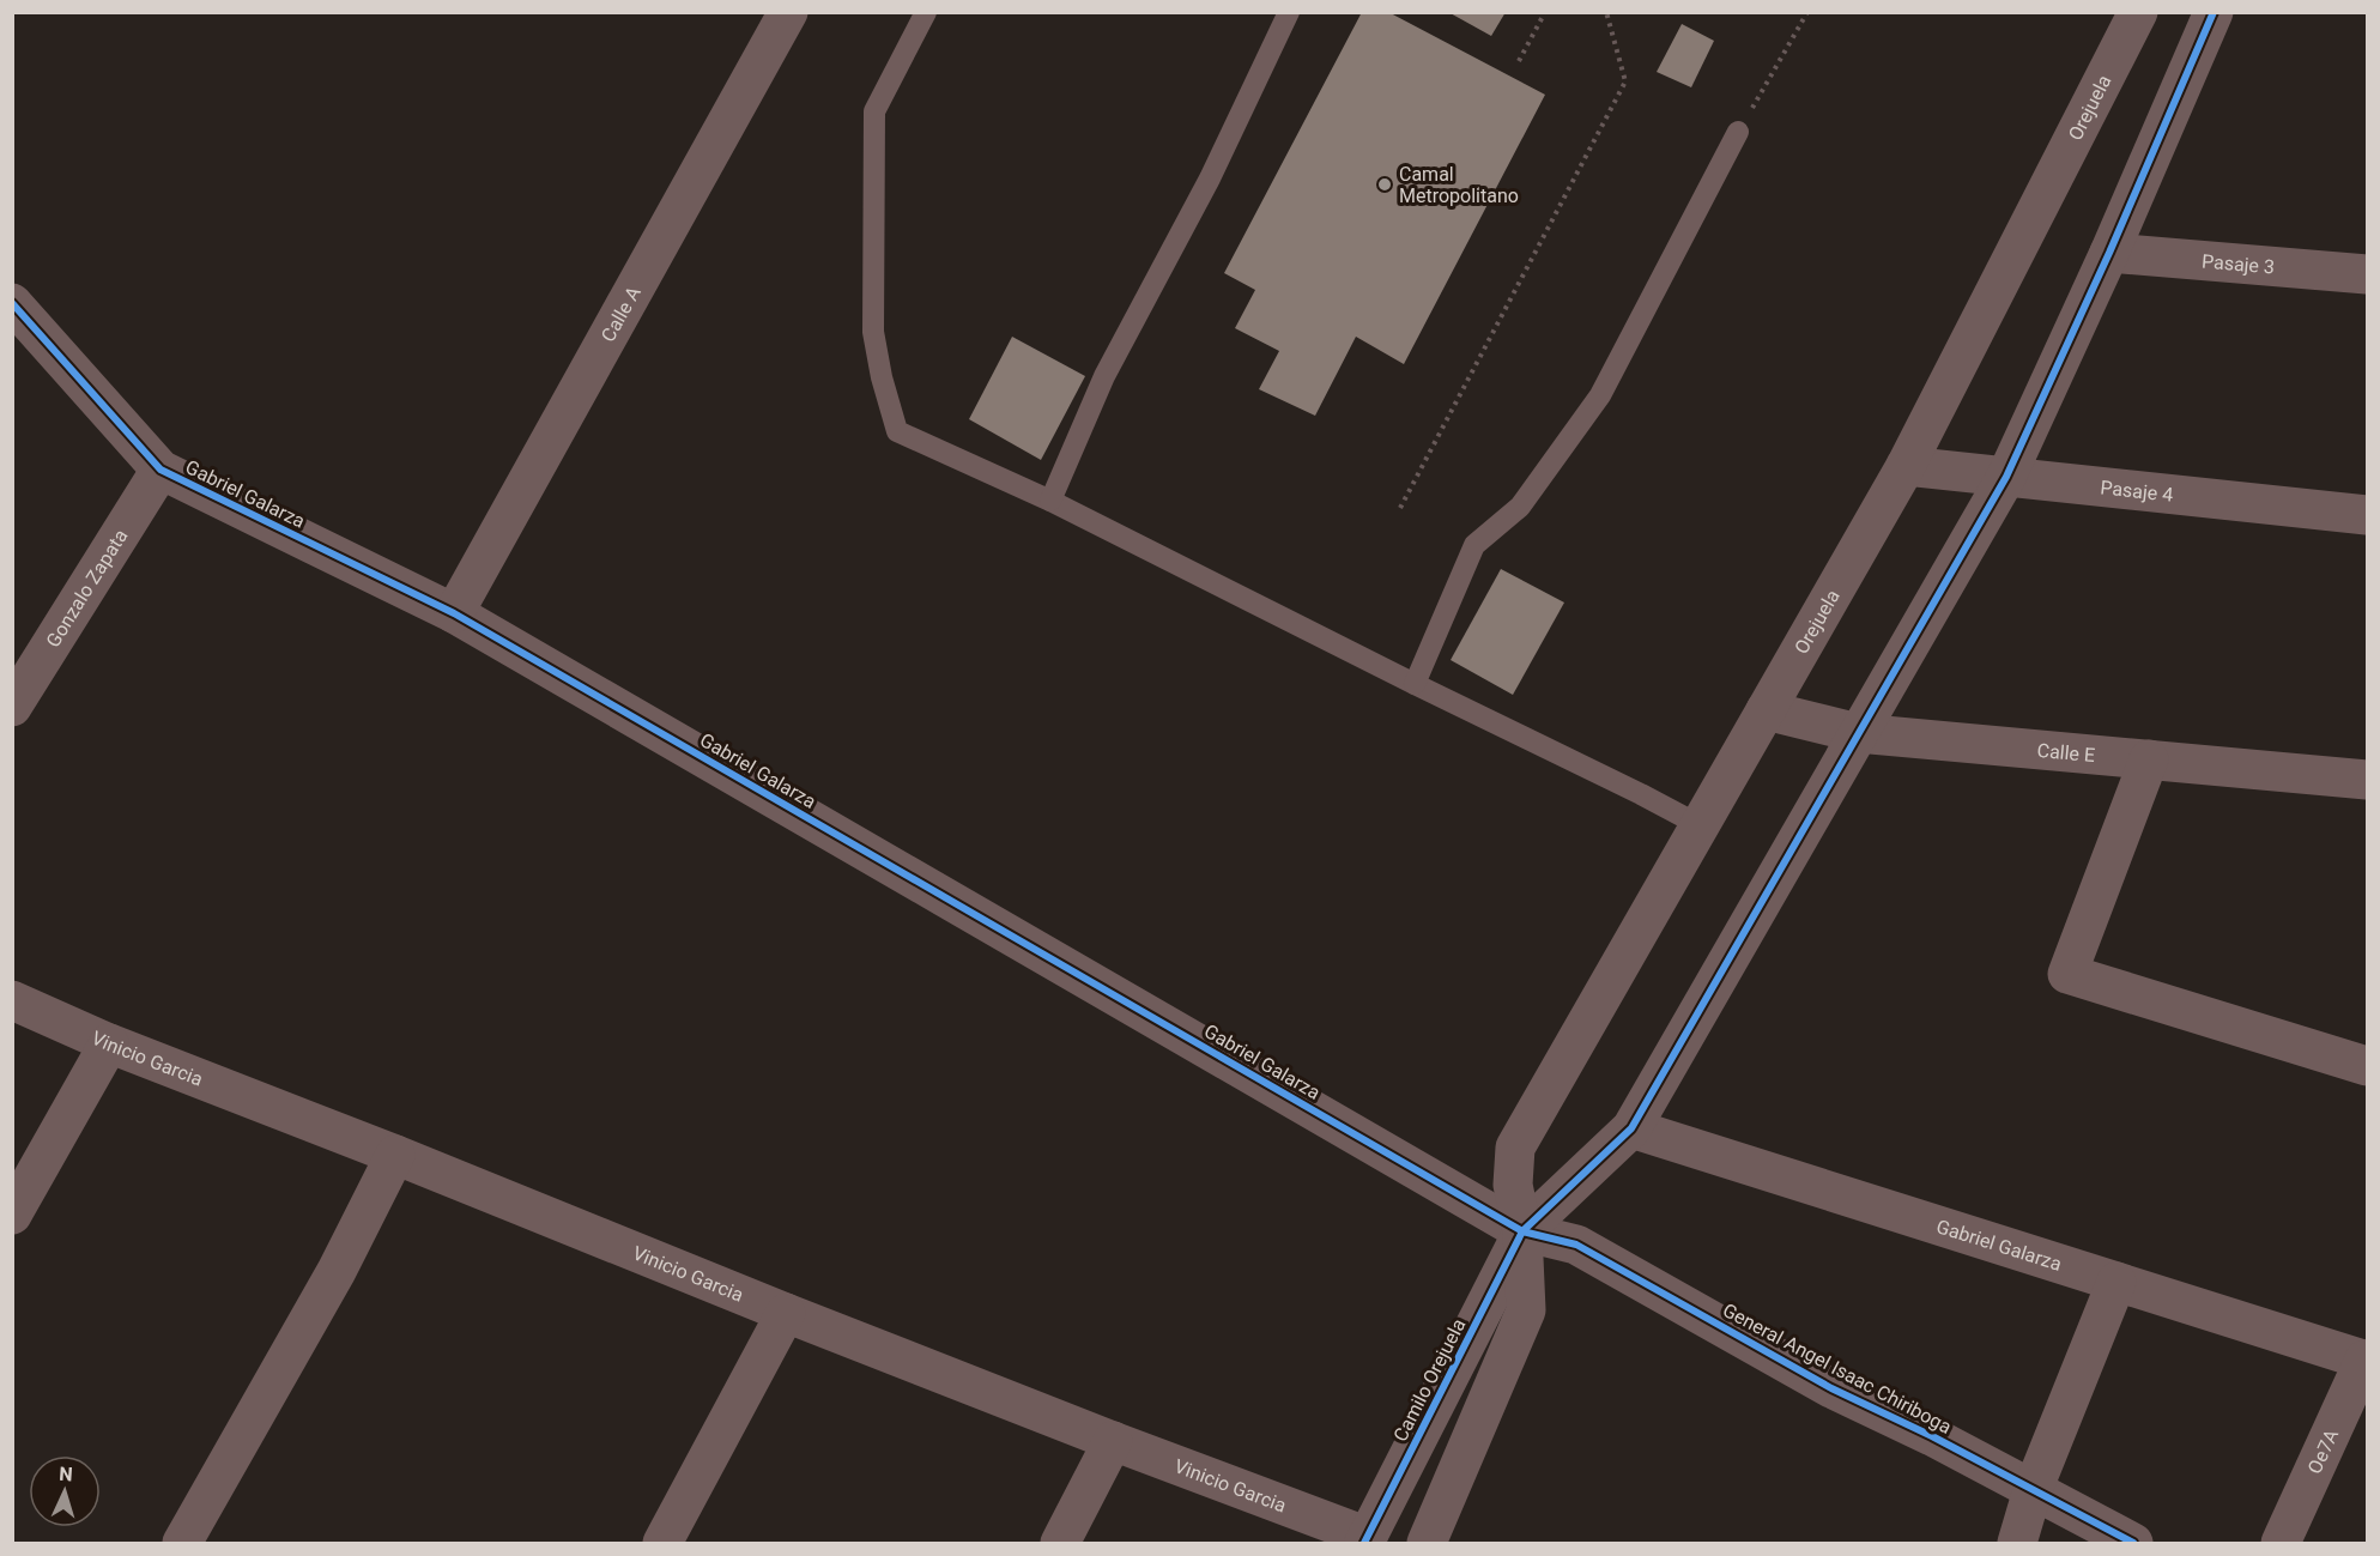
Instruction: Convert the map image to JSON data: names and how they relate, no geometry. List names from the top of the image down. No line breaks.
{"streets":{"street":["Orejuela","Pasaje 3","Calle A","Pasaje 4","Gabriel Galarza","Gonzalo Zapata","Calle E","Vinicio Garcia","General Angel Isaac Chiriboga","Camilo Orejuela","Oe7A"]},"crossings":[["Orejuela","Pasaje 4"],["Orejuela","Gabriel Galarza"],["Orejuela","Calle E"],["Orejuela","General Angel Isaac Chiriboga"],["Orejuela","Camilo Orejuela"],["Pasaje 3","Camilo Orejuela"],["Calle A","Gabriel Galarza"],["Pasaje 4","Camilo Orejuela"],["Gabriel Galarza","Gonzalo Zapata"],["Gabriel Galarza","General Angel Isaac Chiriboga"],["Gabriel Galarza","Camilo Orejuela"],["Gabriel Galarza","Oe7A"],["Calle E","Camilo Orejuela"],["Vinicio Garcia","Camilo Orejuela"],["General Angel Isaac Chiriboga","Camilo Orejuela"]],"places":["Camal Metropolitano"],"north":"top"}
